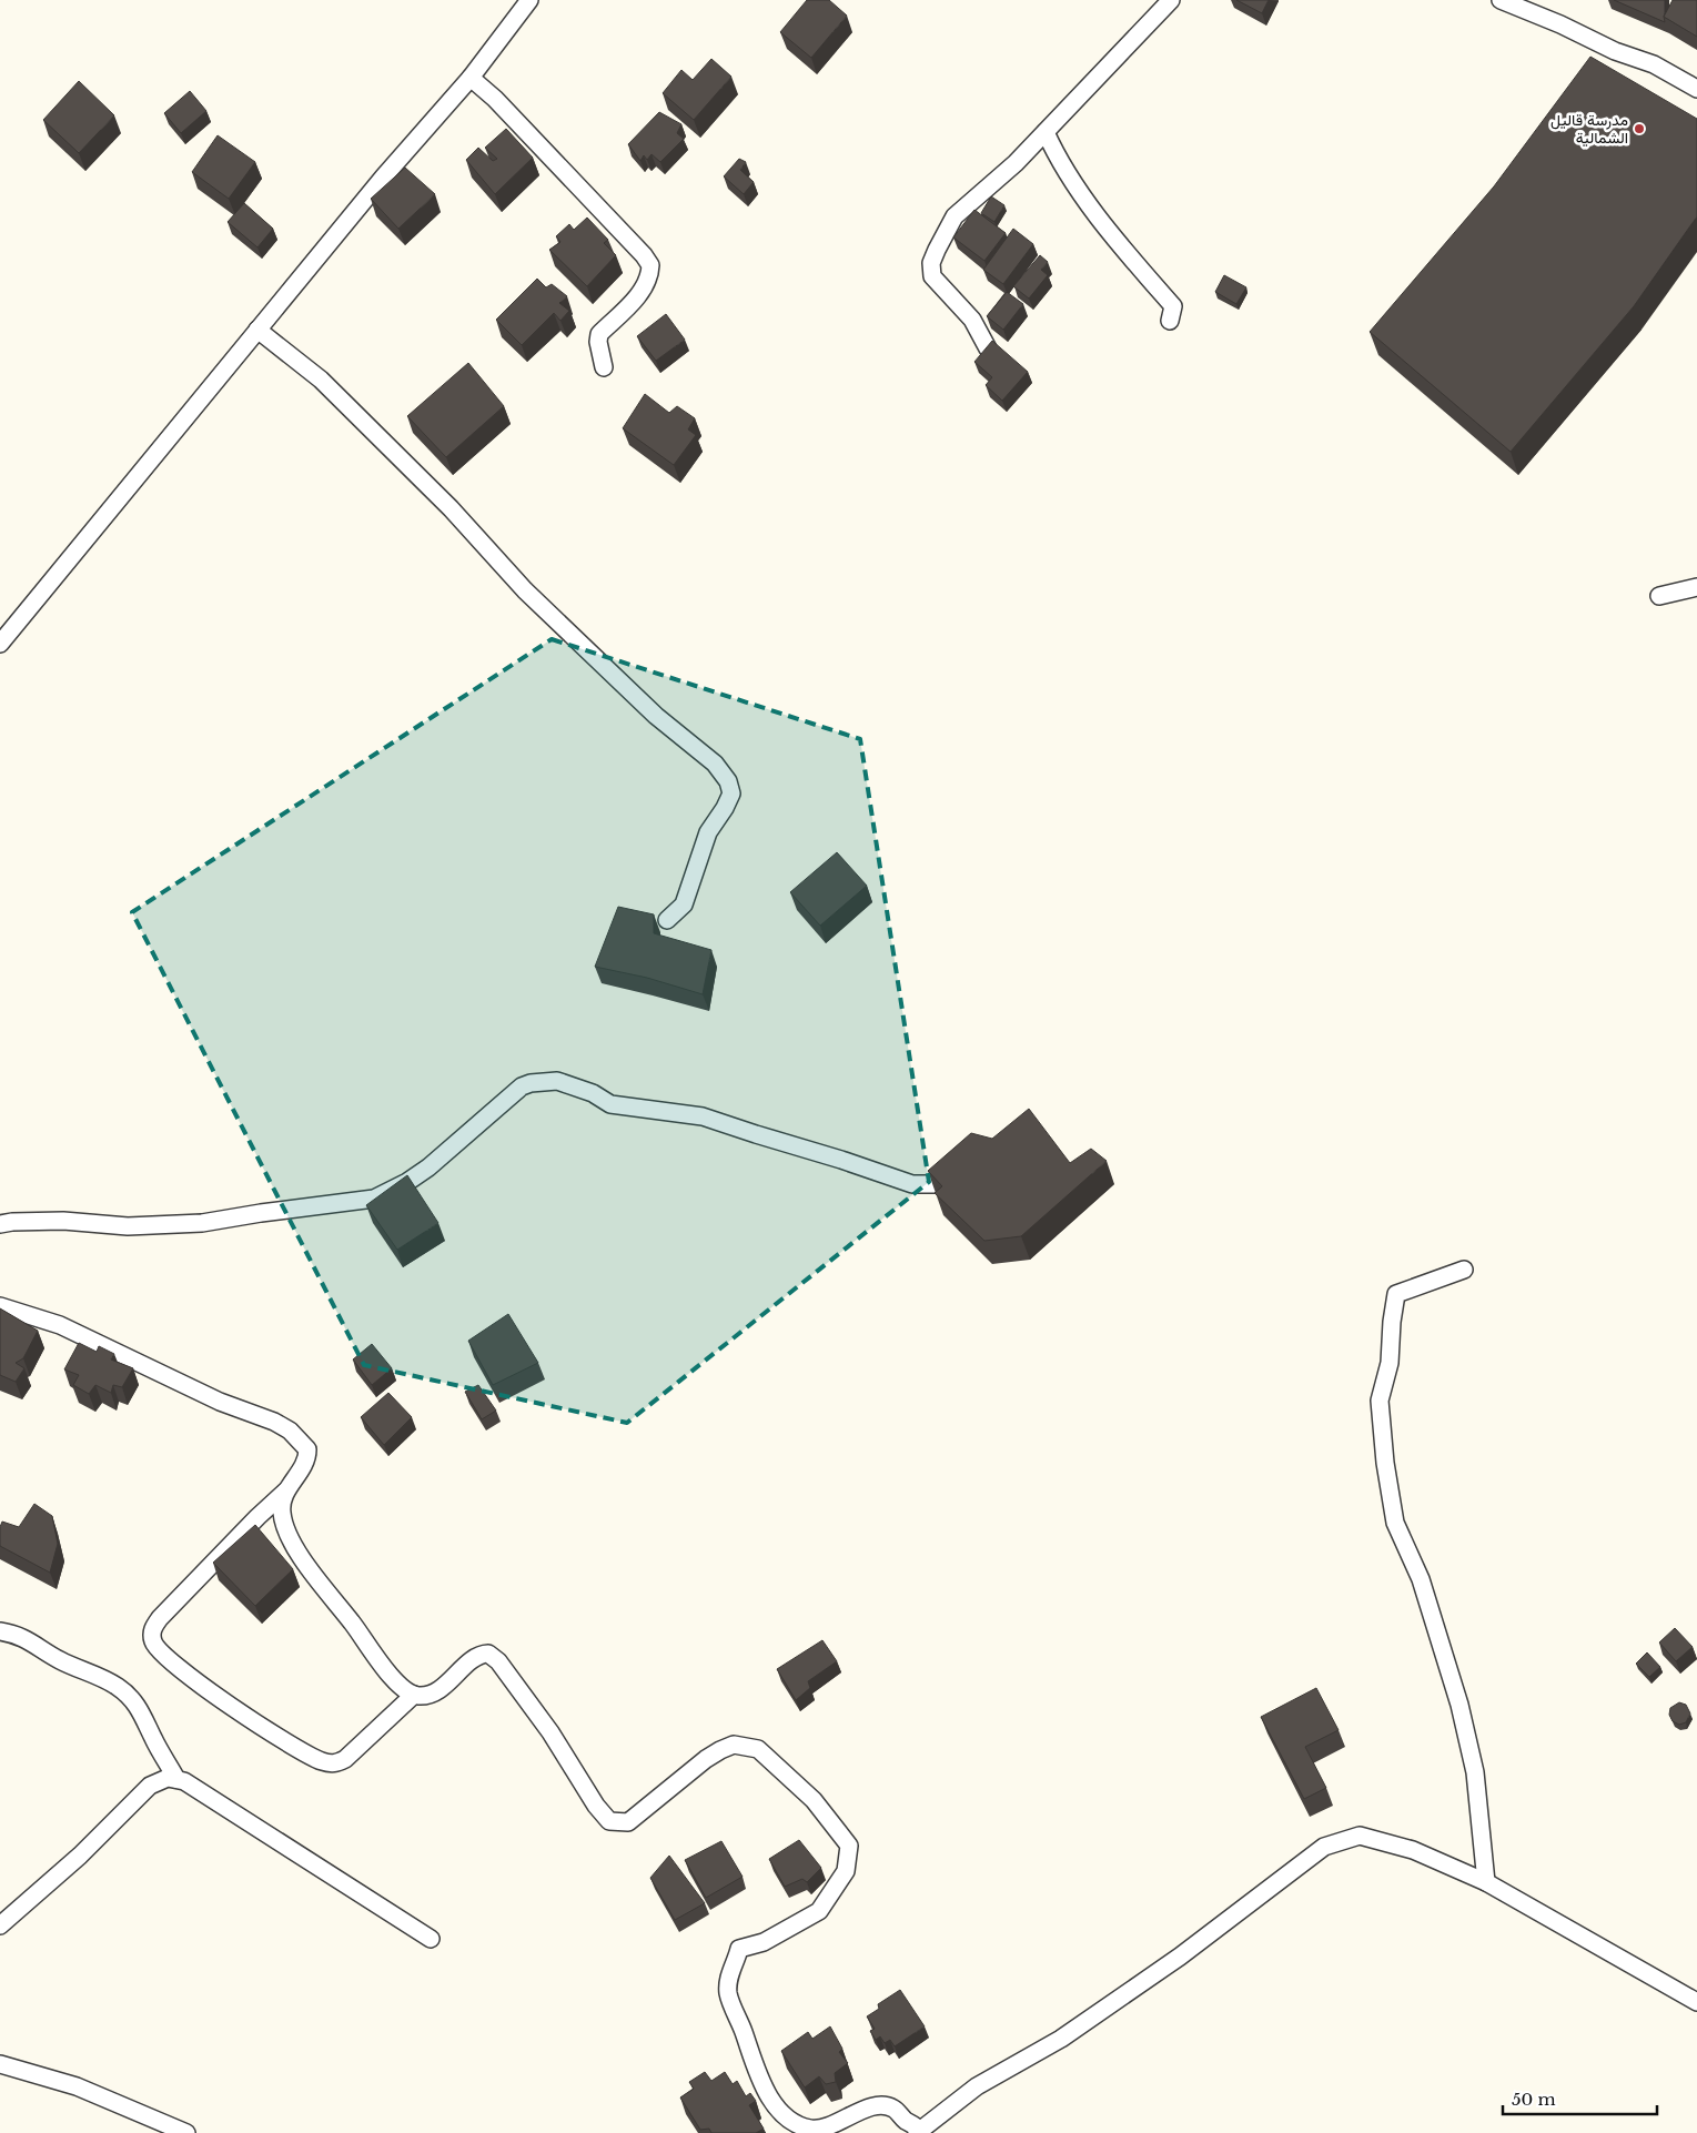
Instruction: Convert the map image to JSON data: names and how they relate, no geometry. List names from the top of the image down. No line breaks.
{"places":["مدرسة قاليل الشمالية"],"scale_bar":"50 m"}
